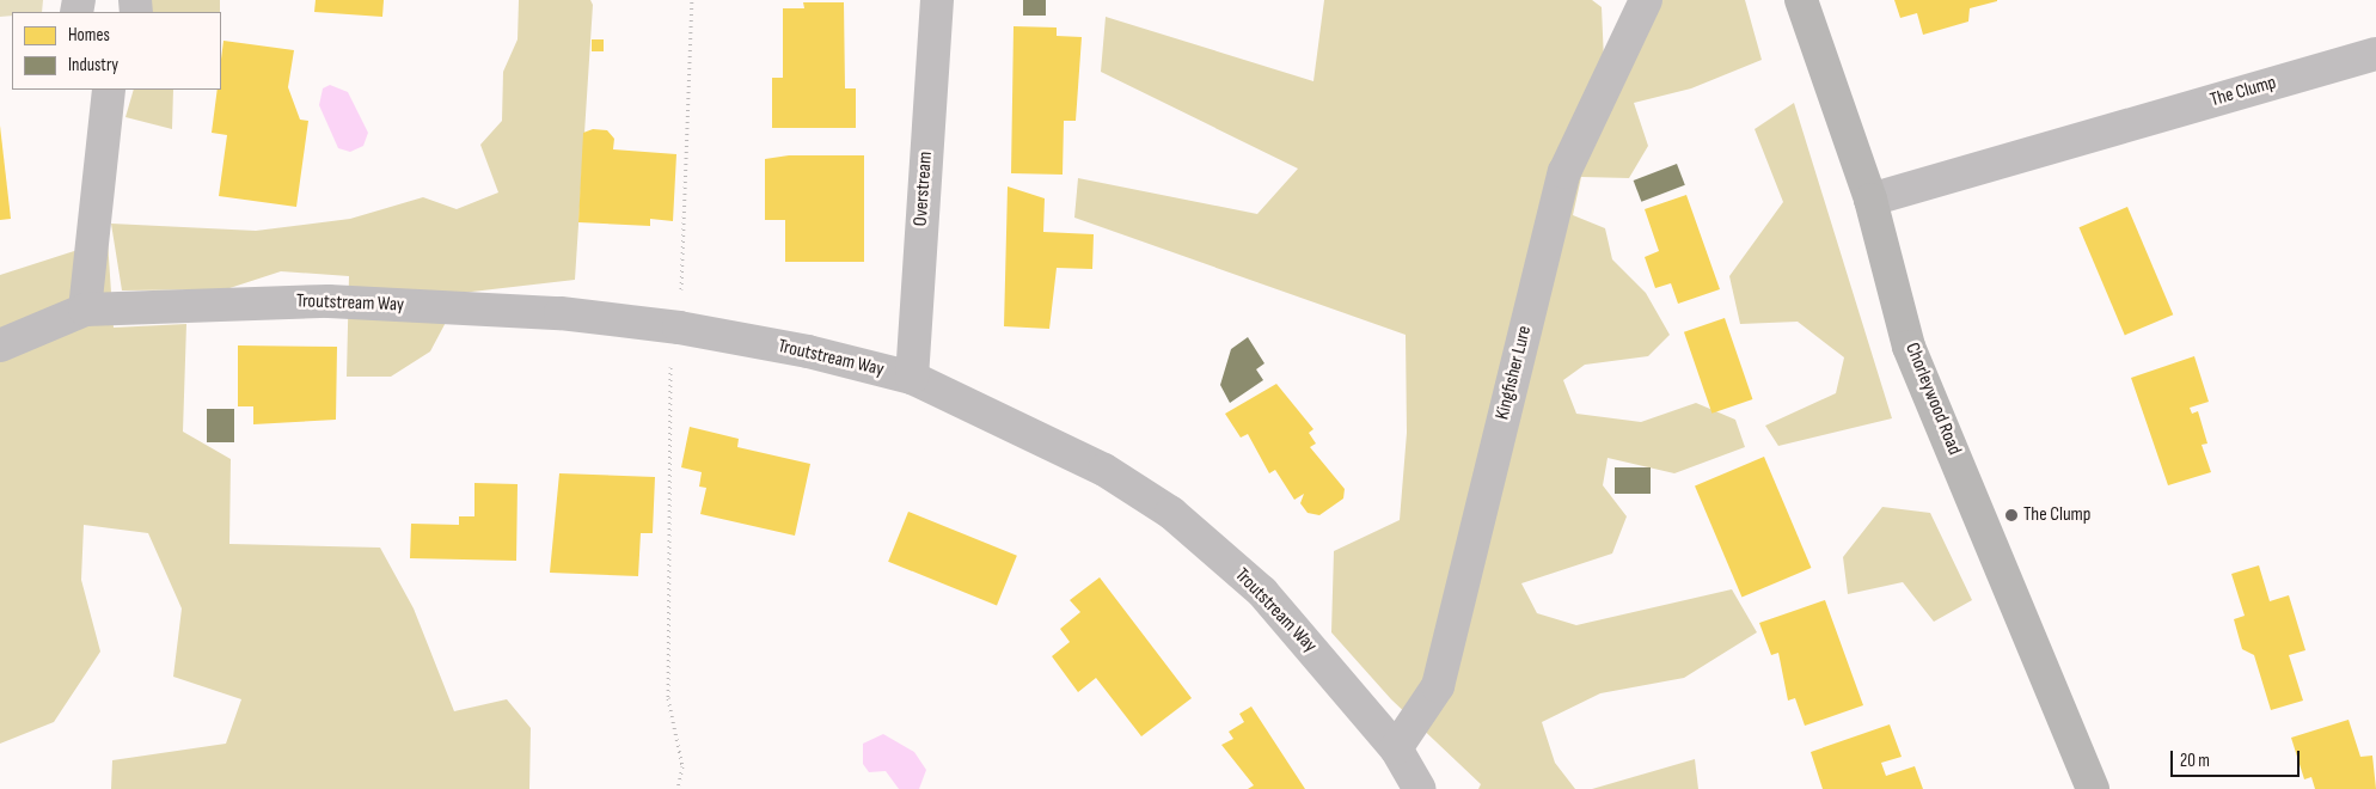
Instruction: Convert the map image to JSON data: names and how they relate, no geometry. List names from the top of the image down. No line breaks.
{"streets":{"main road":["Chorleywood Road"],"street":["The Clump","Overstream","Troutstream Way","Kingfisher Lure"]},"crossings":[["The Clump","Chorleywood Road"],["Overstream","Troutstream Way"],["Troutstream Way","Kingfisher Lure"]],"places":["The Clump"],"legend":["Homes","Industry"],"scale_bar":"20 m"}
